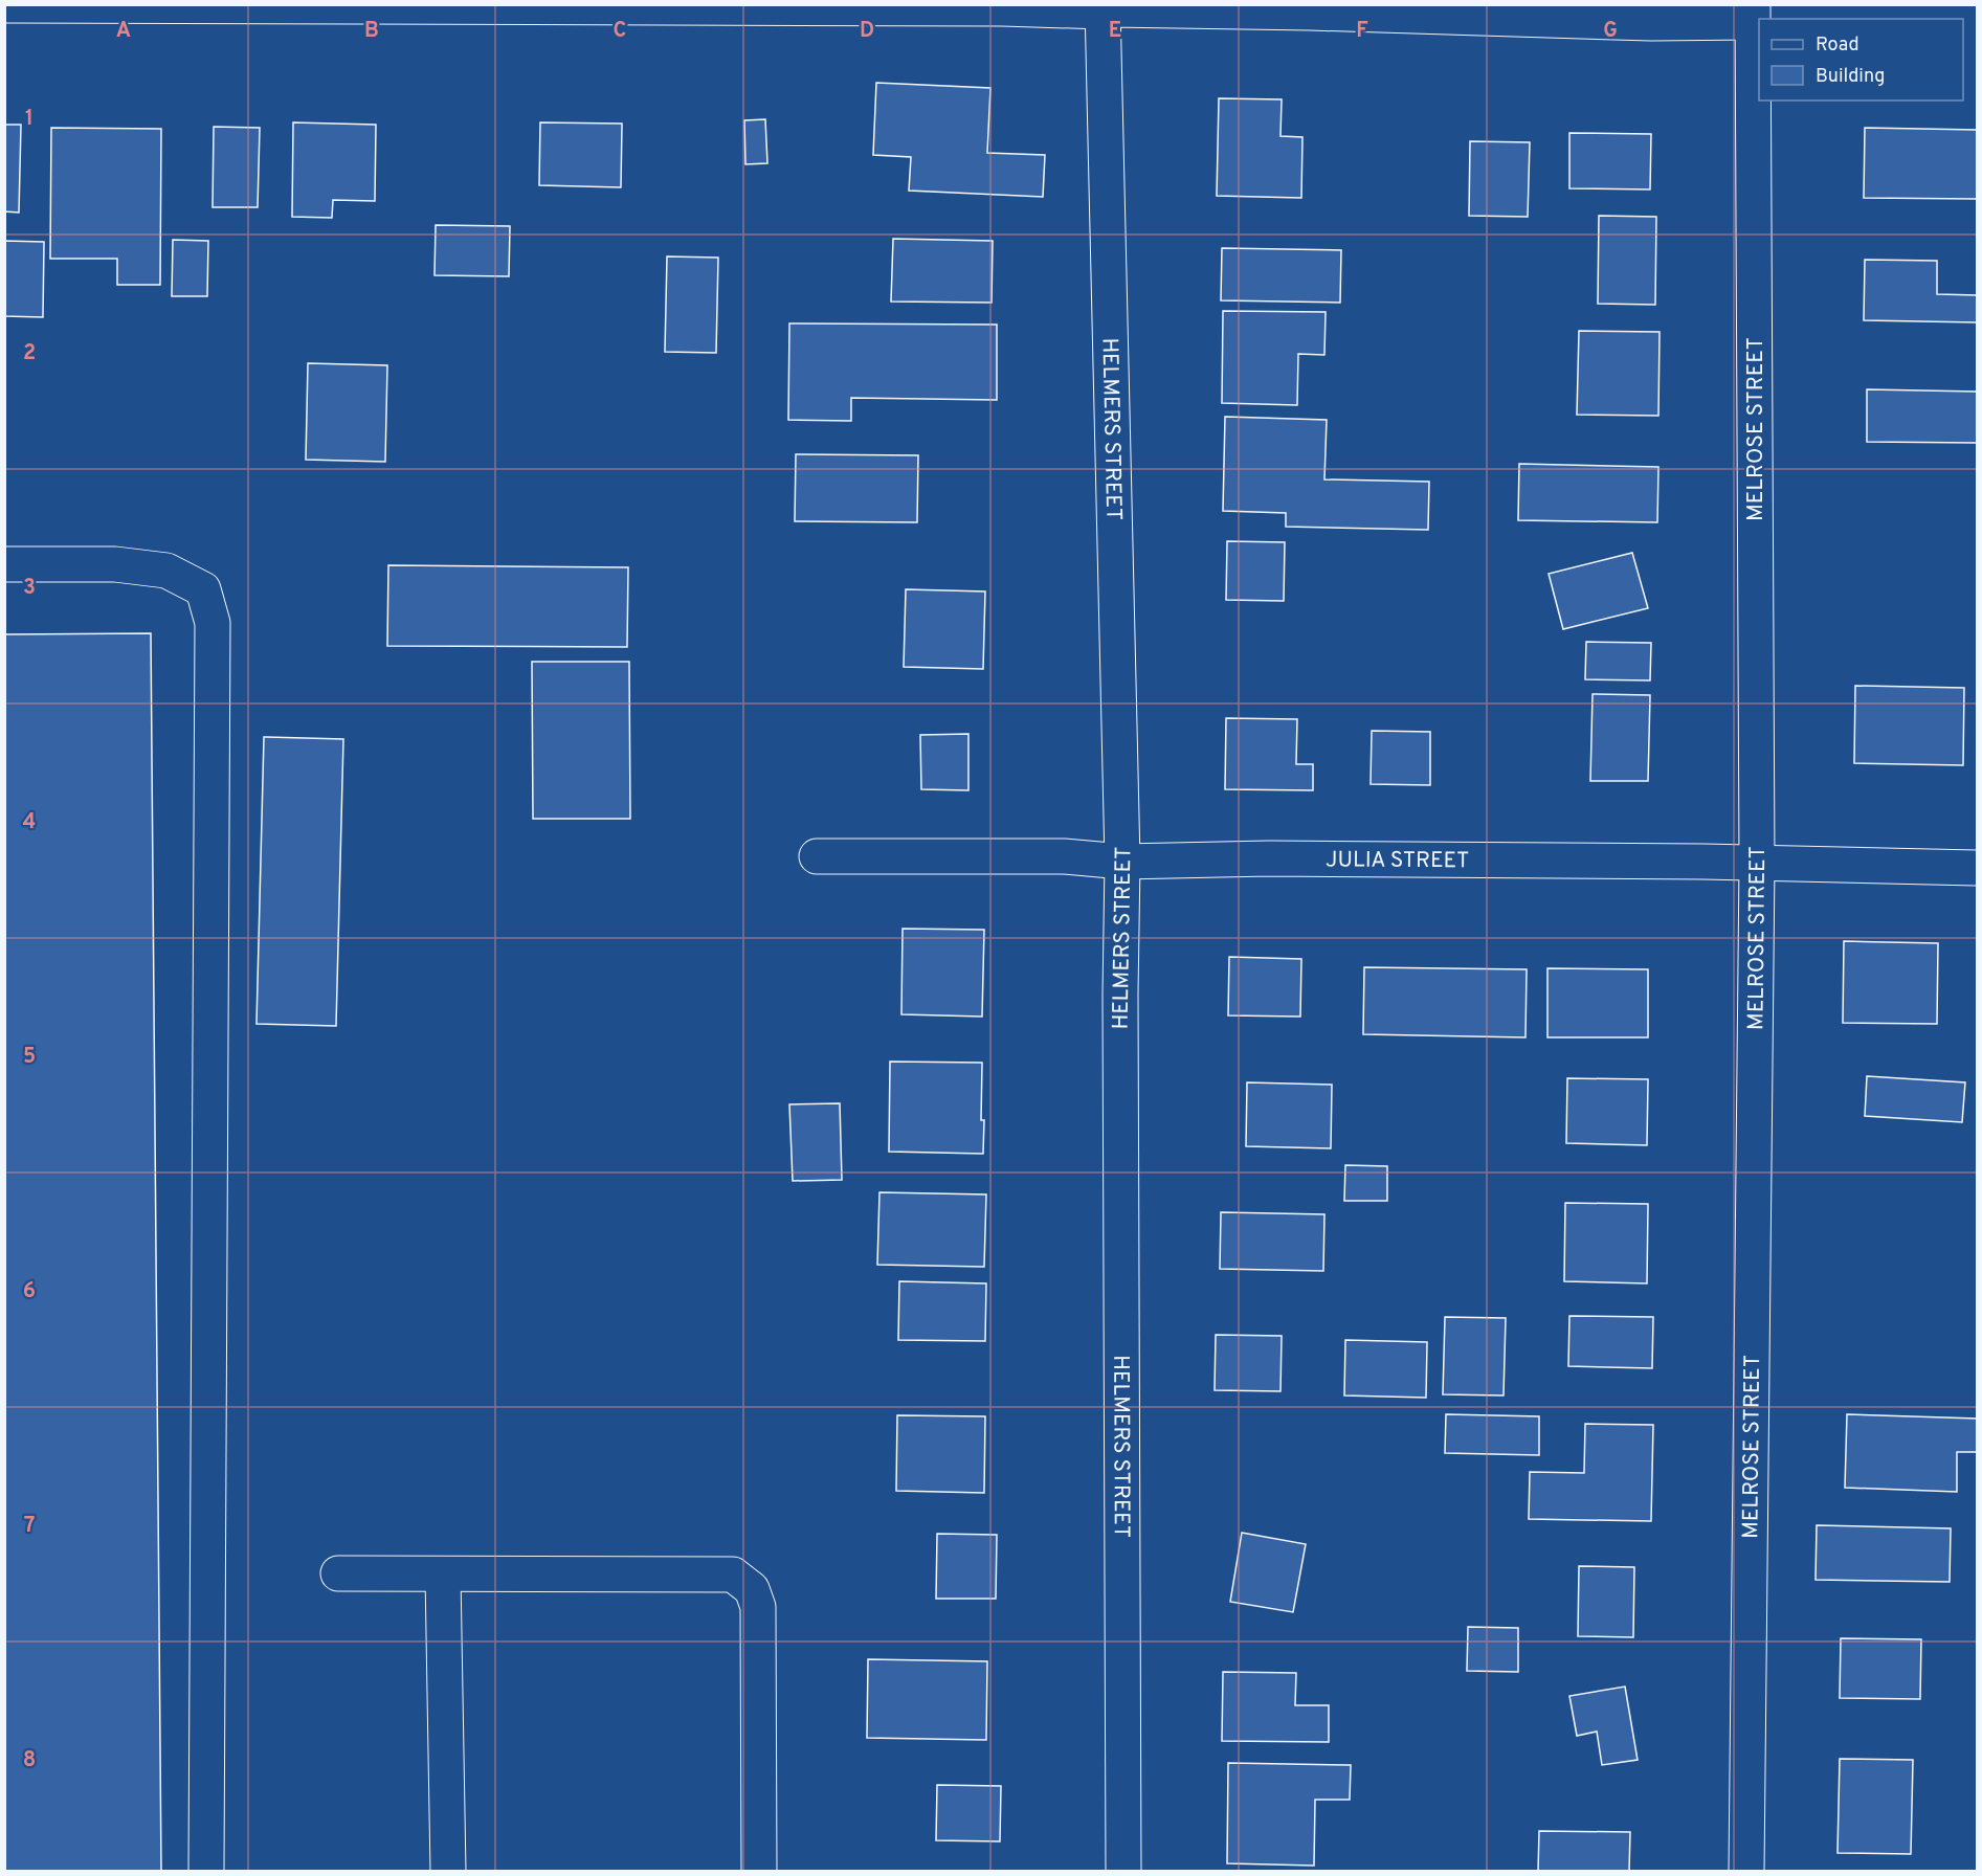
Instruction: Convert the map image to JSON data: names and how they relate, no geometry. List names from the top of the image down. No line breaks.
{"streets":{"street":["HELMERS STREET","MELROSE STREET","JULIA STREET"]},"crossings":[["HELMERS STREET","JULIA STREET"],["MELROSE STREET","JULIA STREET"]],"legend":["Road","Building"],"grid":{"columns":["A","B","C","D","E","F","G"],"rows":["1","2","3","4","5","6","7","8"]}}
